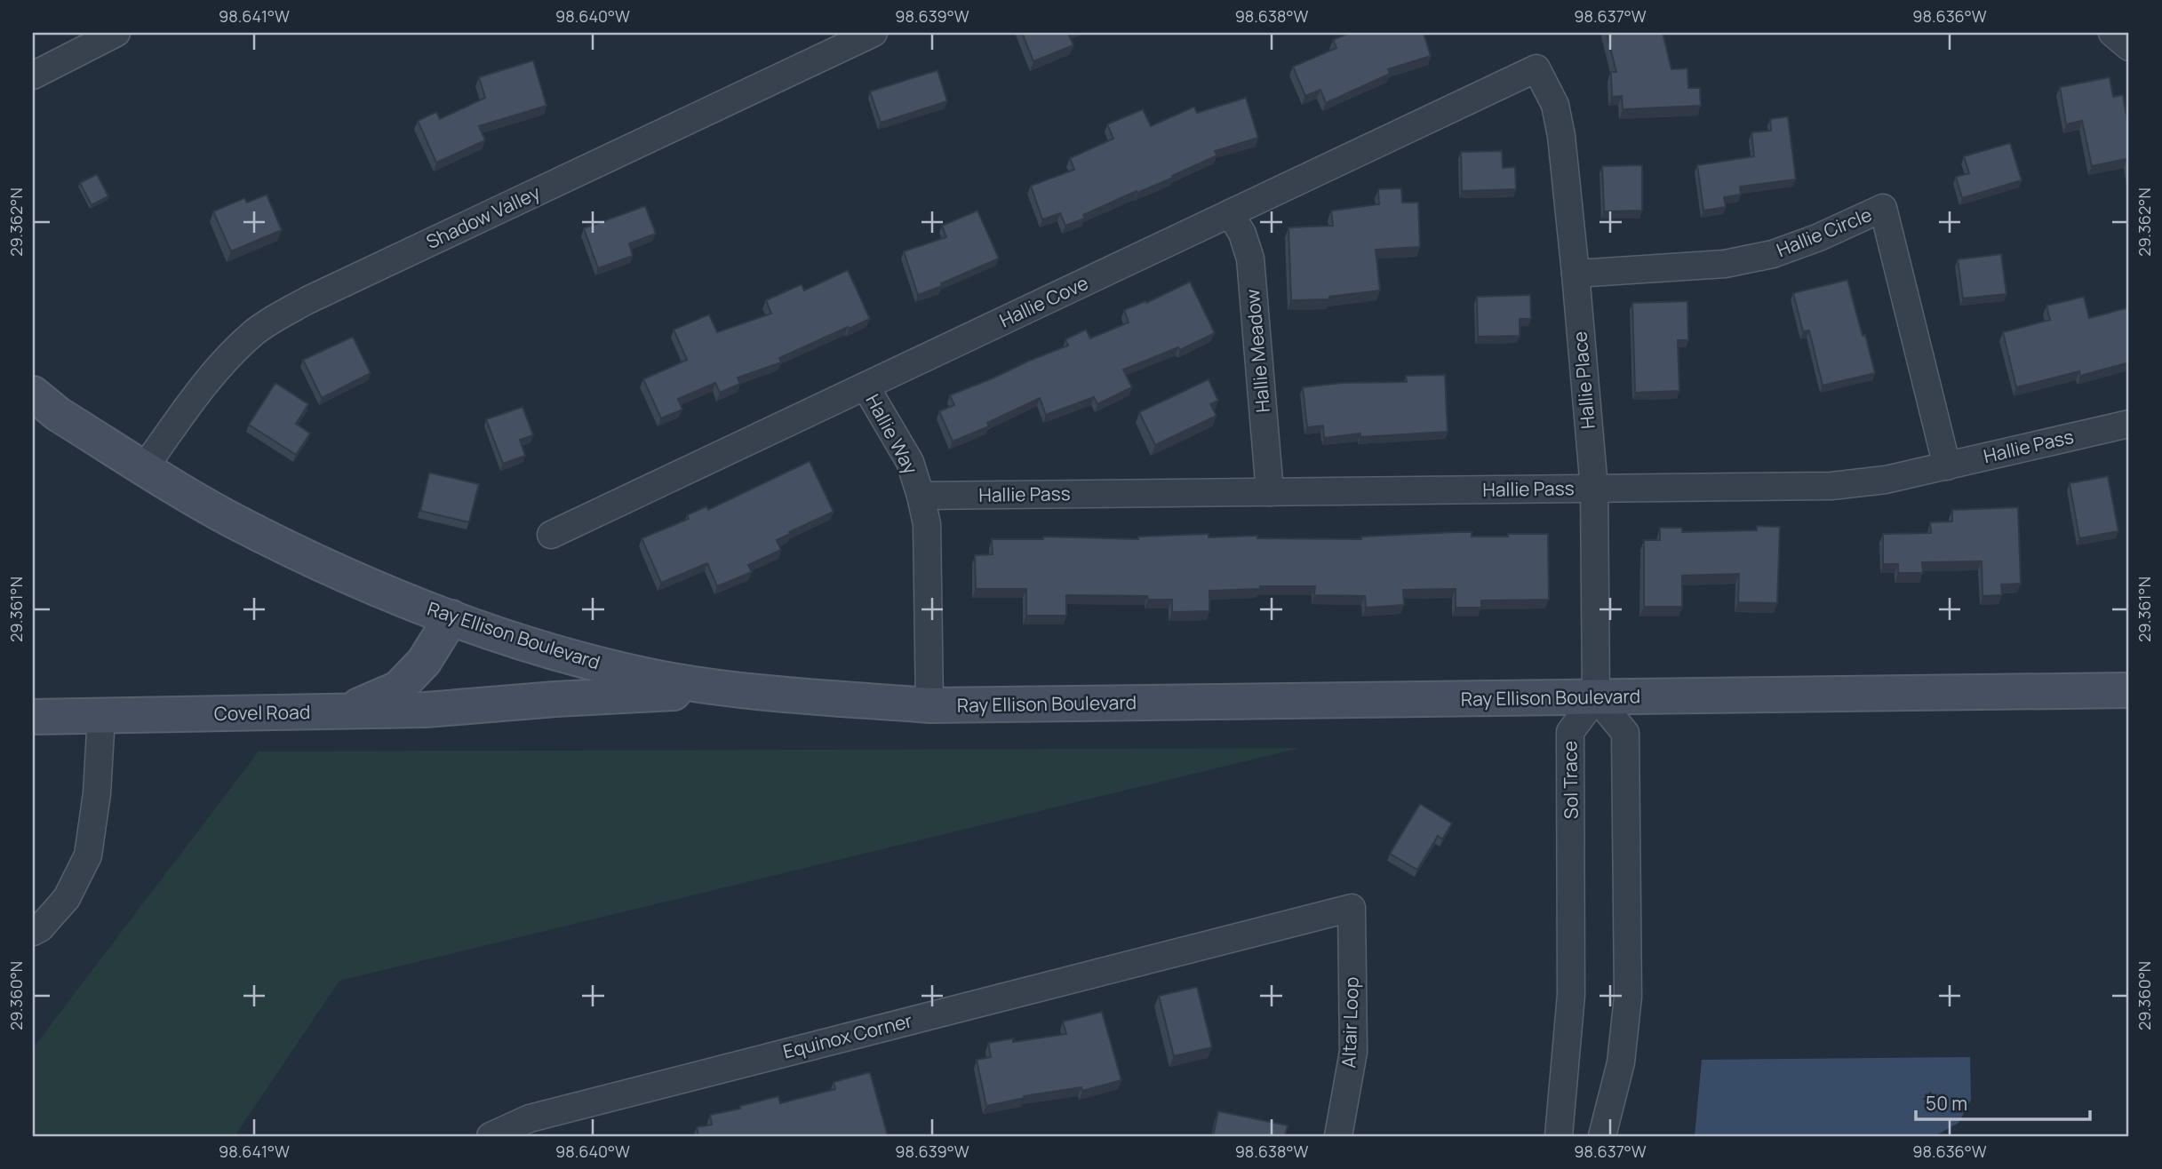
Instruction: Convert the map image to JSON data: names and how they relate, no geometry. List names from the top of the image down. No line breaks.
{"streets":{"street":["Shadow Valley","Hallie Circle","Hallie Cove","Hallie Meadow","Hallie Place","Hallie Way","Hallie Pass","Ray Ellison Boulevard","Covel Road","Sol Trace","Altair Loop","Equinox Corner"]},"crossings":[["Shadow Valley","Ray Ellison Boulevard"],["Hallie Circle","Hallie Place"],["Hallie Circle","Hallie Pass"],["Hallie Cove","Hallie Meadow"],["Hallie Cove","Hallie Place"],["Hallie Cove","Hallie Way"],["Hallie Meadow","Hallie Pass"],["Hallie Place","Hallie Pass"],["Hallie Place","Ray Ellison Boulevard"],["Hallie Place","Sol Trace"],["Hallie Way","Hallie Pass"],["Hallie Way","Ray Ellison Boulevard"],["Ray Ellison Boulevard","Covel Road"],["Ray Ellison Boulevard","Sol Trace"],["Altair Loop","Equinox Corner"]],"scale_bar":"50 m","coordinates":["98.641°W","98.640°W","98.639°W","98.638°W","98.637°W","98.636°W","29.362°N","29.361°N","29.360°N"]}
